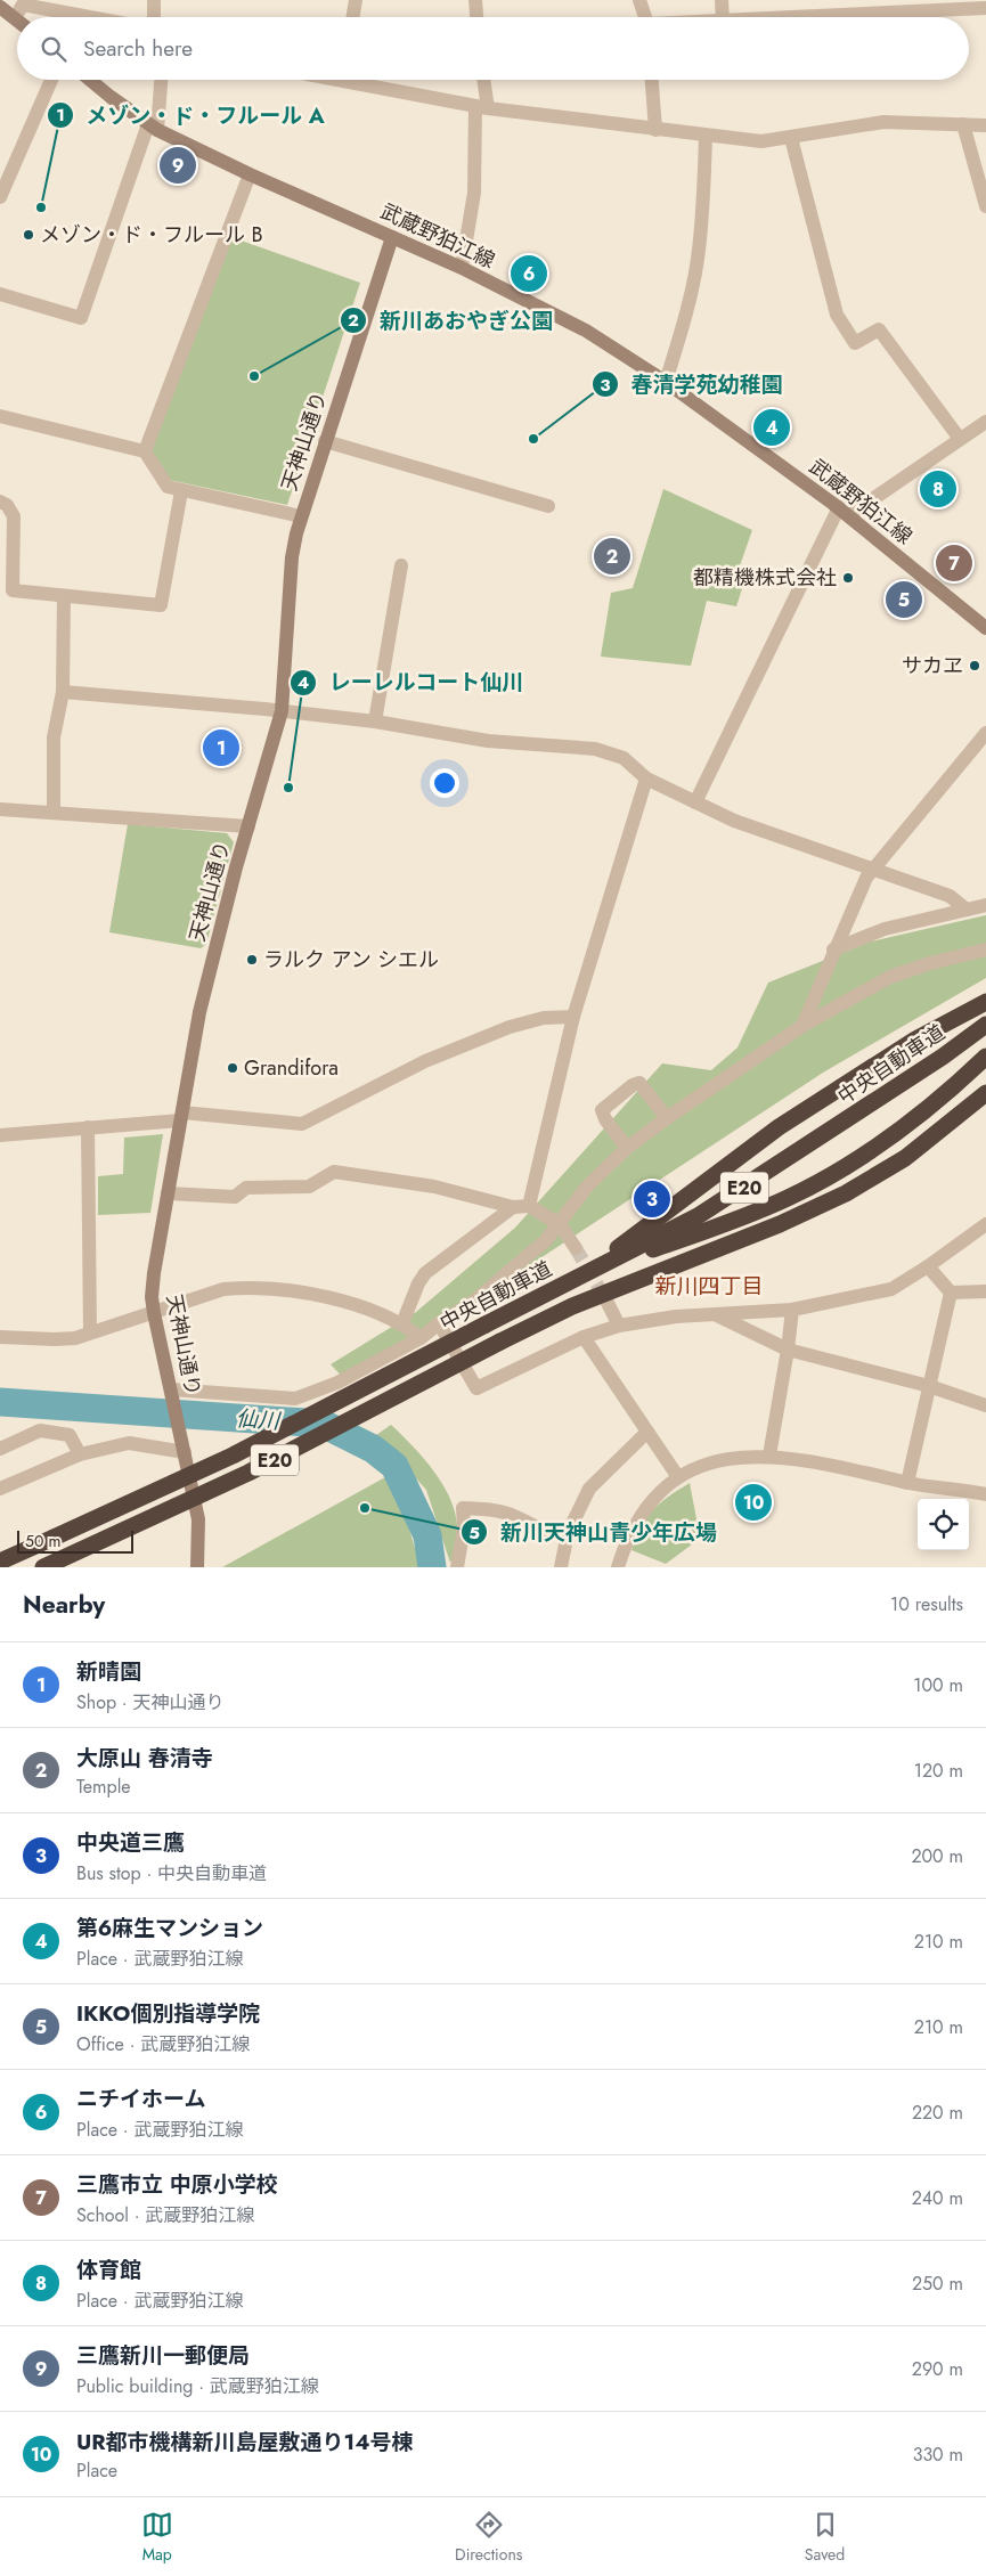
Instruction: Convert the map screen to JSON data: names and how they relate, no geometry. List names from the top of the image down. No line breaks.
{"streets":{"highway":["中央自動車道","E20"],"street":["武蔵野狛江線","天神山通り"]},"crossings":[["武蔵野狛江線","天神山通り"]],"districts":["新川四丁目"],"water":["仙川"],"places":["メゾン・ド・フルール A","メゾン・ド・フルール B","新川あおやぎ公園","春清学苑幼稚園","都精機株式会社","サカヱ","レーレルコート仙川","ラルク アン シエル","Grandifora","新川天神山青少年広場"],"scale_bar":"50 m","page":{"search":"Search here","pins":["9","6","4","8","2","7","5","1","3","10"],"scale":"50 m","heading":["Nearby","10 results"],"list":[{"mark":"1","name":"新晴園","note":"Shop · 天神山通り","value":"100 m"},{"mark":"2","name":"大原山 春清寺","note":"Temple","value":"120 m"},{"mark":"3","name":"中央道三鷹","note":"Bus stop · 中央自動車道","value":"200 m"},{"mark":"4","name":"第６麻生マンション","note":"Place · 武蔵野狛江線","value":"210 m"},{"mark":"5","name":"IKKO個別指導学院","note":"Office · 武蔵野狛江線","value":"210 m"},{"mark":"6","name":"ニチイホーム","note":"Place · 武蔵野狛江線","value":"220 m"},{"mark":"7","name":"三鷹市立 中原小学校","note":"School · 武蔵野狛江線","value":"240 m"},{"mark":"8","name":"体育館","note":"Place · 武蔵野狛江線","value":"250 m"},{"mark":"9","name":"三鷹新川一郵便局","note":"Public building · 武蔵野狛江線","value":"290 m"},{"mark":"10","name":"UR都市機構新川島屋敷通り14号棟","note":"Place","value":"330 m"}],"nav":["Map","Directions","Saved"]}}
